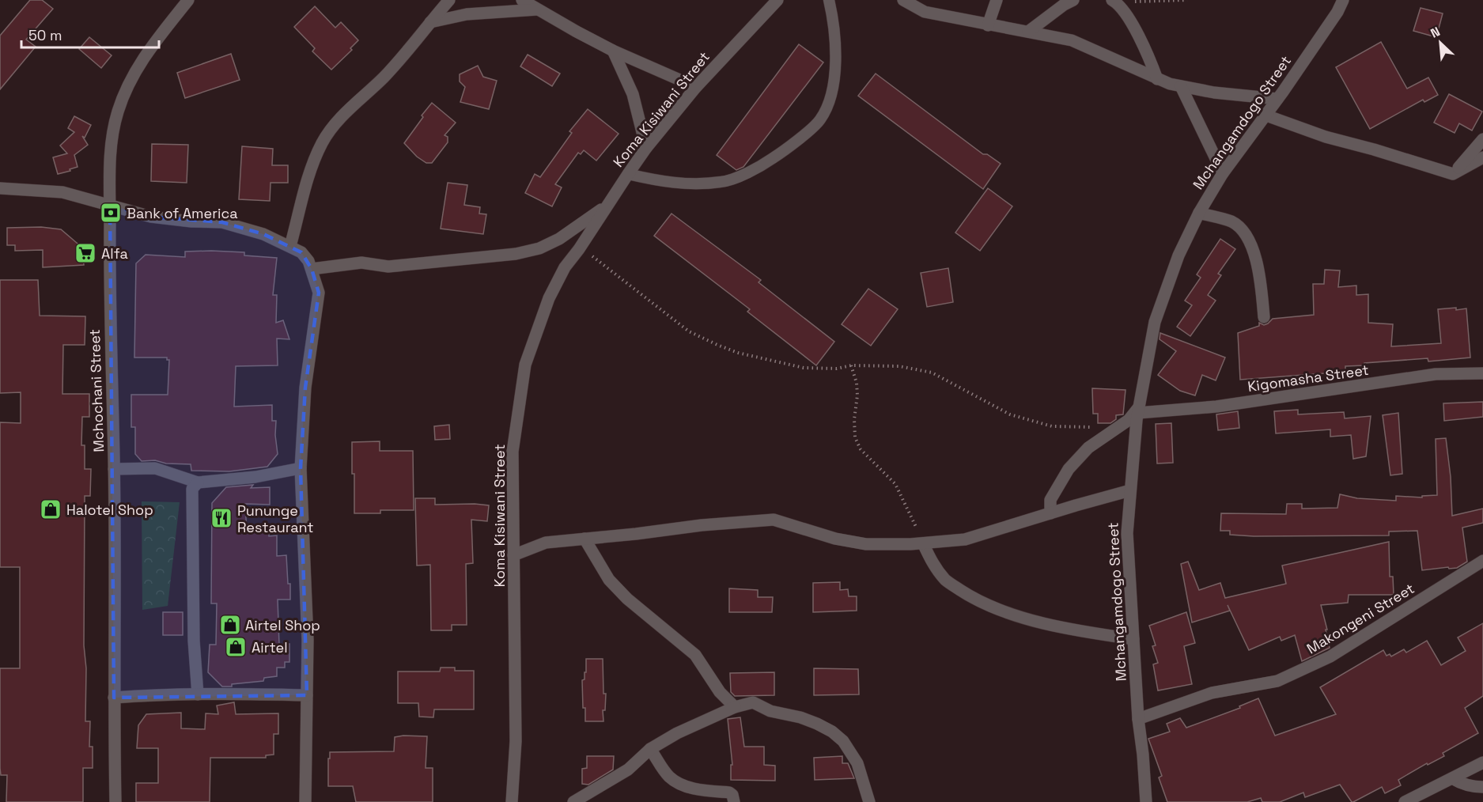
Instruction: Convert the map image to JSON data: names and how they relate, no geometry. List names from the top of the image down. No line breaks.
{"streets":{"street":["Koma Kisiwani Street","Mchangamdogo Street","Kigomasha Street","Mchochani Street","Makongeni Street"]},"crossings":[["Mchangamdogo Street","Kigomasha Street"],["Mchangamdogo Street","Makongeni Street"]],"places":{"bank":["Bank of America"],"supermarket":["Alfa"],"shop":["Halotel Shop","Airtel Shop","Airtel"],"restaurant":["Pununge Restaurant"]},"scale_bar":"50 m","north":"top left"}
